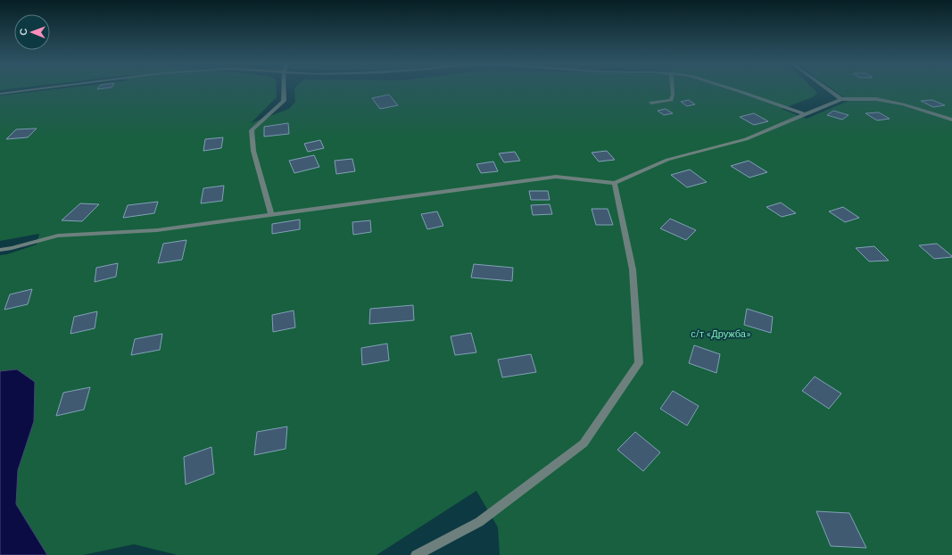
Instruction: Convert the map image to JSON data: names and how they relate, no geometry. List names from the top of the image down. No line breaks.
{"parks":["с/т «Дружба»"],"north":"left"}
